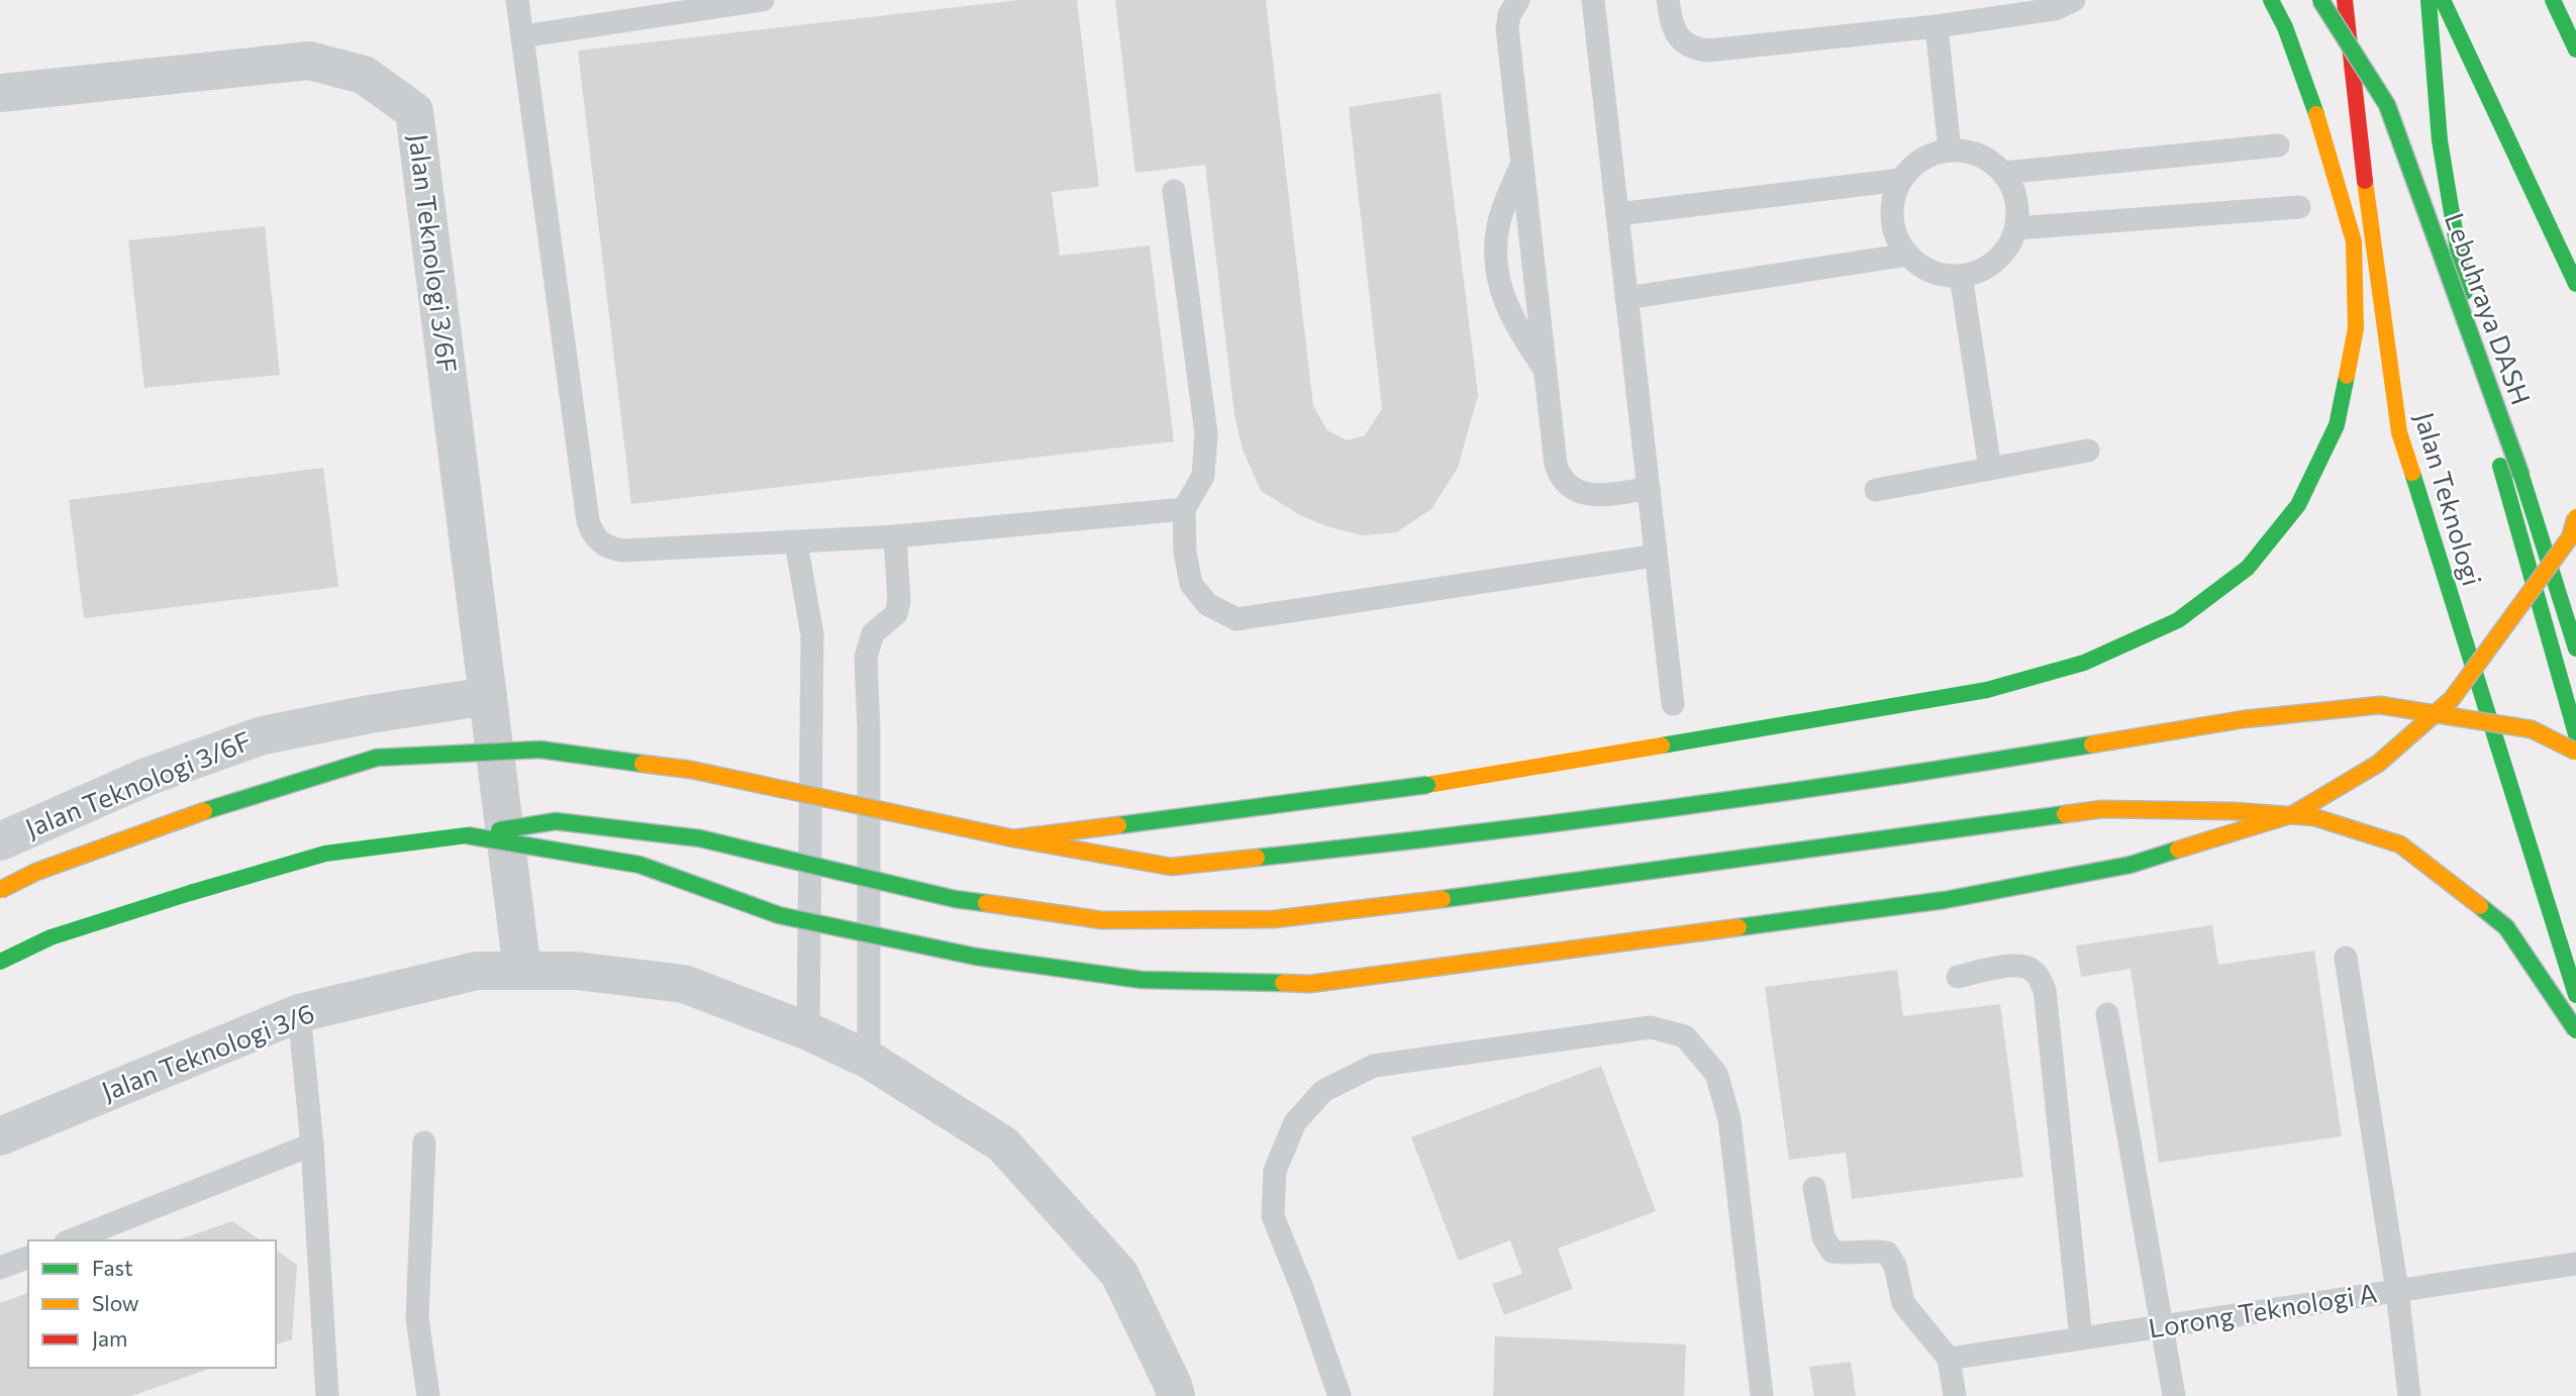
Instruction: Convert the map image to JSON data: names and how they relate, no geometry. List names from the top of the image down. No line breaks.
{"streets":{"main road":["Lebuhraya DASH","Jalan Teknologi"],"street":["Jalan Teknologi 3/6F","Jalan Teknologi 3/6"],"lane":["Lorong Teknologi A"]},"crossings":[["Jalan Teknologi 3/6F","Jalan Teknologi 3/6"]],"legend":["Fast","Slow","Jam"]}
